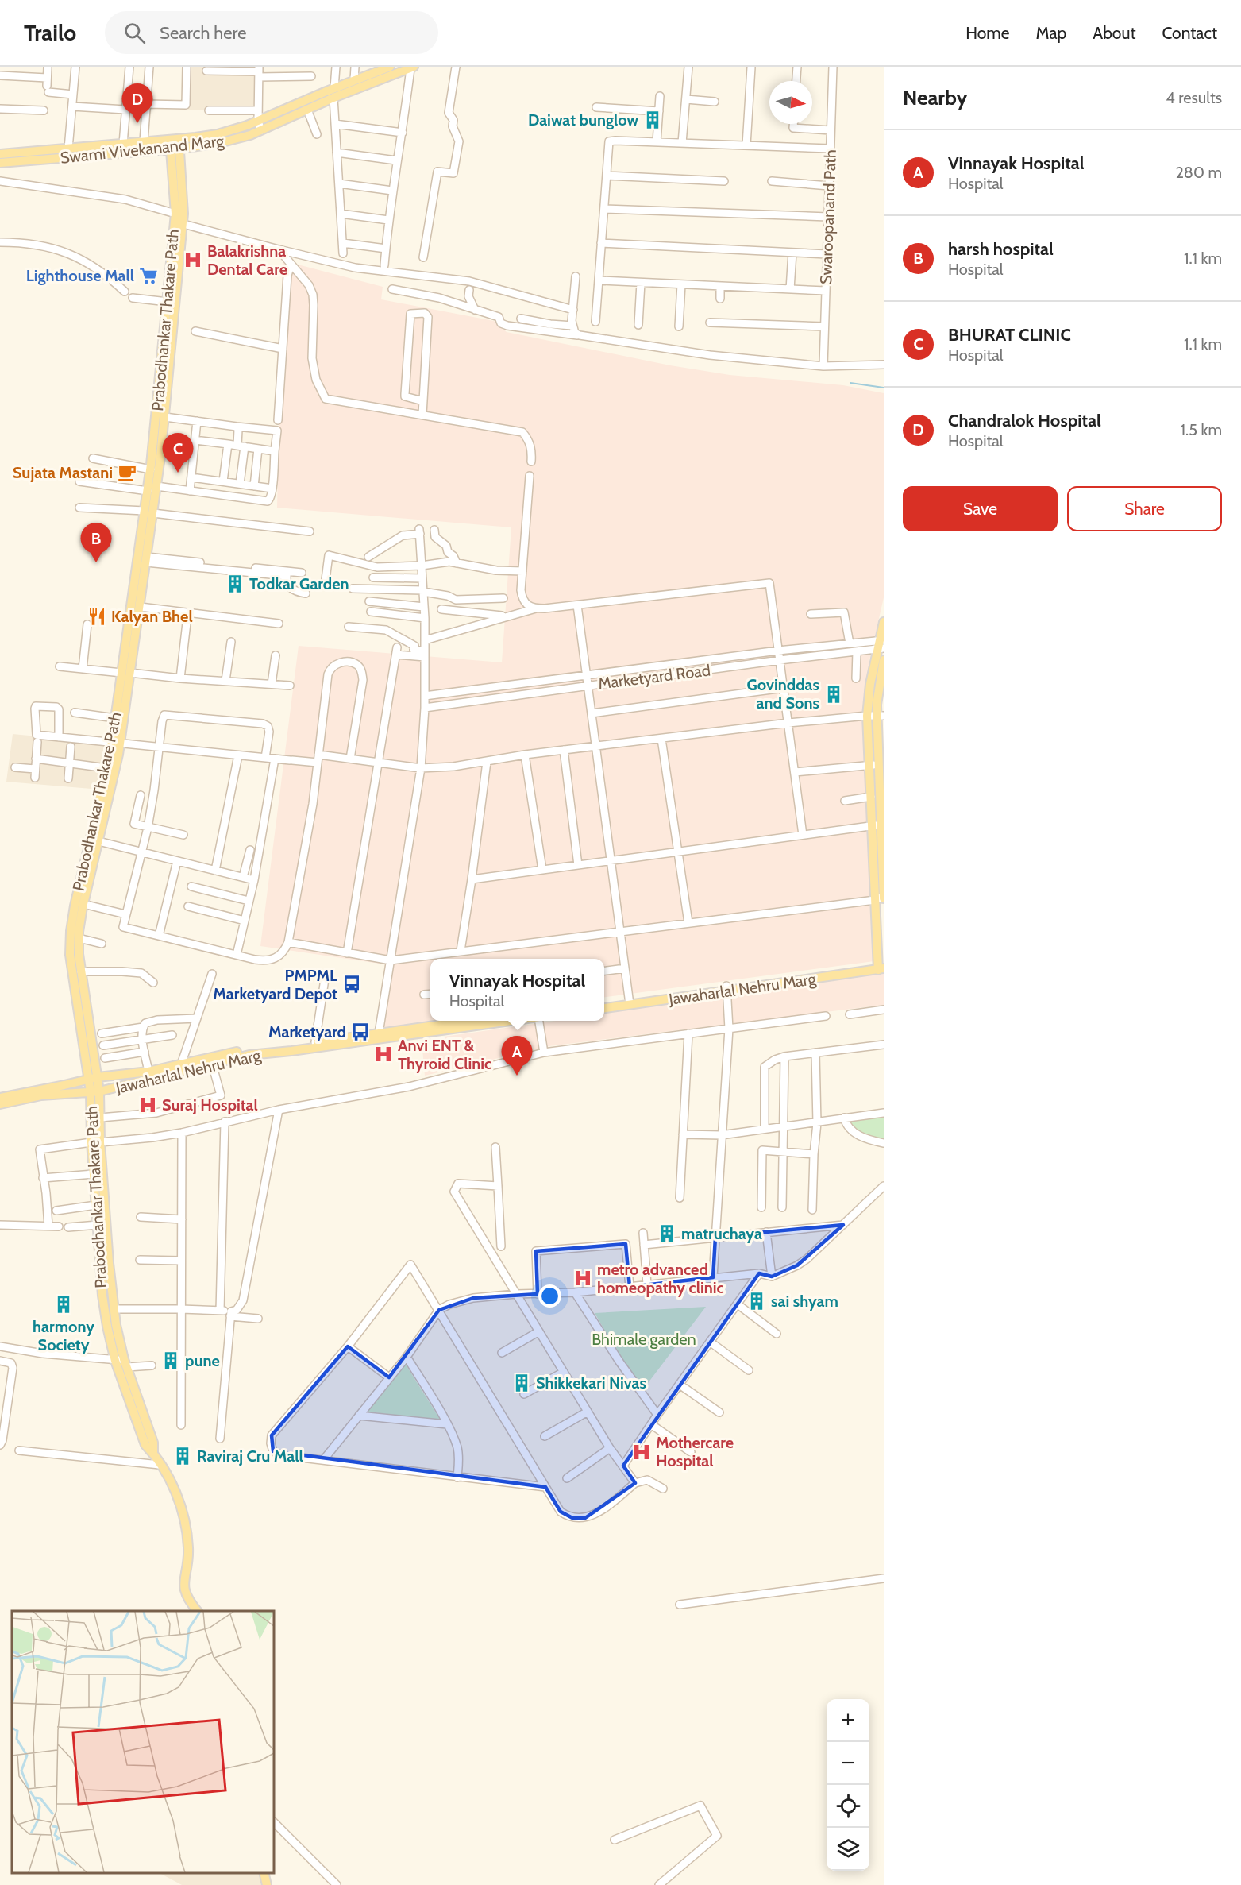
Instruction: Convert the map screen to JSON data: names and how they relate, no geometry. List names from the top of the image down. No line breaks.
{"streets":{"main road":["Swami Vivekanand Marg","Prabodhankar Thakare Path","Jawaharlal Nehru Marg"],"street":["Swaroopanand Path","Marketyard Road"]},"crossings":[["Swami Vivekanand Marg","Prabodhankar Thakare Path"],["Prabodhankar Thakare Path","Jawaharlal Nehru Marg"]],"parks":["Bhimale garden"],"places":{"building":["Daiwat bunglow","Todkar Garden","Govinddas and Sons","matruchaya","sai shyam","harmony Society","pune","Shikkekari Nivas","Raviraj Cru Mall"],"hospital":["Balakrishna Dental Care","Anvi ENT & Thyroid Clinic","Suraj Hospital","metro advanced homeopathy clinic","Mothercare Hospital"],"supermarket":["Lighthouse Mall"],"cafe":["Sujata Mastani"],"restaurant":["Kalyan Bhel"],"bus stop":["PMPML Marketyard Depot","Marketyard"]},"north":"right","page":{"header":"Trailo","search":"Search here","nav":["Home","Map","About","Contact"],"heading":["Nearby","4 results"],"pins":["D","C","B","A"],"list":[{"mark":"A","name":"Vinnayak Hospital","note":"Hospital","value":"280 m"},{"mark":"B","name":"harsh hospital","note":"Hospital","value":"1.1 km"},{"mark":"C","name":"BHURAT CLINIC","note":"Hospital","value":"1.1 km"},{"mark":"D","name":"Chandralok Hospital","note":"Hospital","value":"1.5 km"}],"buttons":["Save","Share"],"popup":["Vinnayak Hospital","Hospital"],"map_buttons":["+","−"]}}
